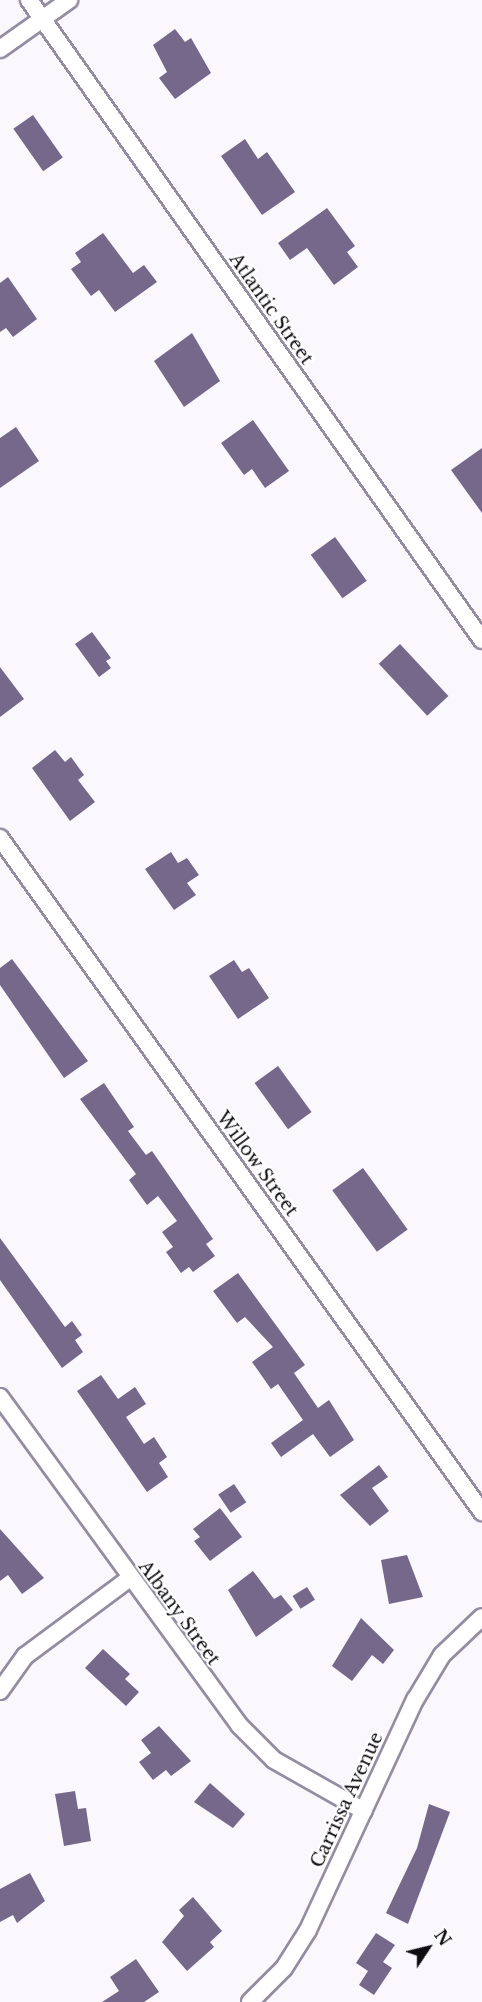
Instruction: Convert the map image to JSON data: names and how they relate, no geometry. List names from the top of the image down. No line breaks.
{"streets":{"street":["Atlantic Street","Willow Street","Albany Street","Carrissa Avenue"]},"crossings":[["Albany Street","Carrissa Avenue"]],"north":"top right"}
